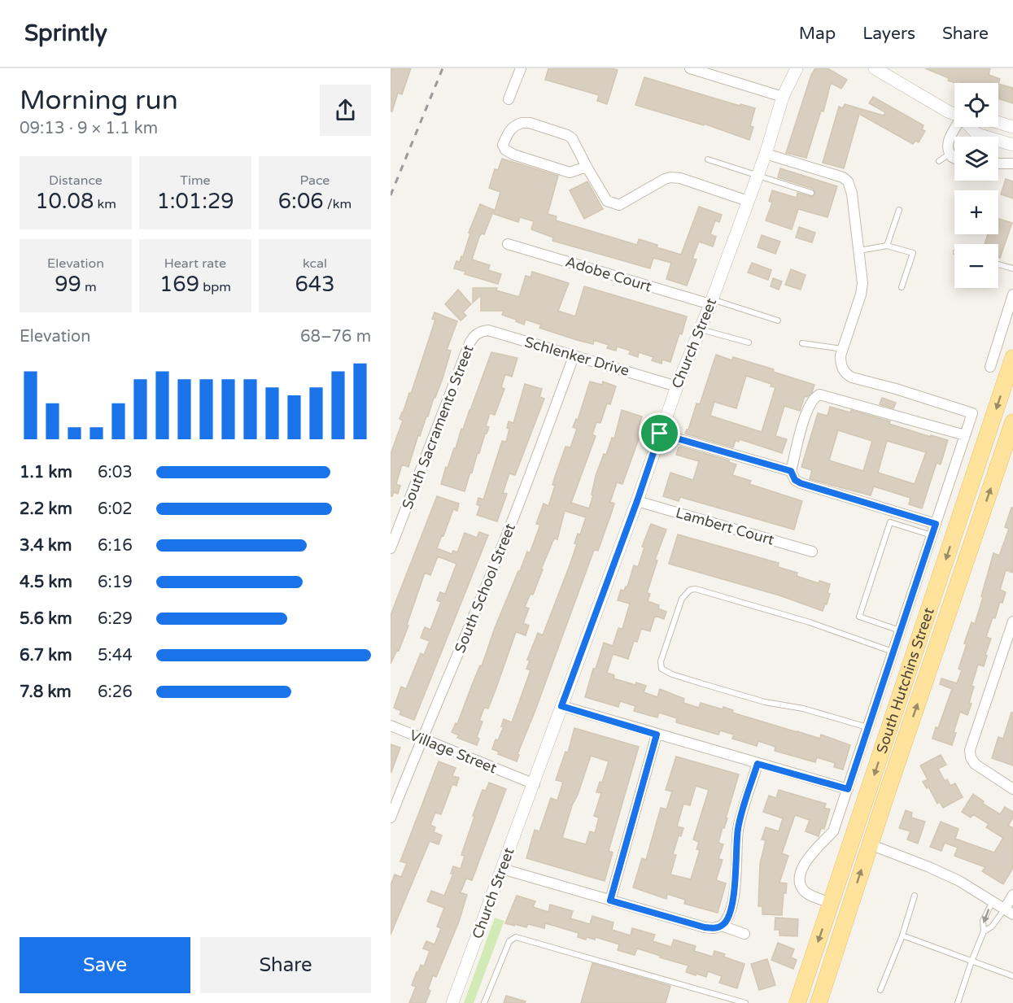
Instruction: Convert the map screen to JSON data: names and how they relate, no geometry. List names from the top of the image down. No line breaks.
{"streets":{"main road":["South Hutchins Street"],"street":["Adobe Court","Church Street","Schlenker Drive","South Sacramento Street","Lambert Court","South School Street","Village Street"]},"crossings":[["Adobe Court","Church Street"],["Church Street","Schlenker Drive"],["Church Street","Lambert Court"],["Church Street","Village Street"],["Schlenker Drive","South Sacramento Street"],["Schlenker Drive","South School Street"],["South School Street","Village Street"]],"page":{"header":"Sprintly","nav":["Map","Layers","Share"],"heading":["Morning run","09:13 · 9 × 1.1 km"],"map_buttons":["+","−"],"stats":[["Distance","10.08 km"],["Time","1:01:29"],["Pace","6:06 /km"],["Elevation","99 m"],["Heart rate","169 bpm"],["kcal","643"]],"chart":["Elevation","68–76 m"],"list":[{"name":"1.1 km","note":"6:03"},{"name":"2.2 km","note":"6:02"},{"name":"3.4 km","note":"6:16"},{"name":"4.5 km","note":"6:19"},{"name":"5.6 km","note":"6:29"},{"name":"6.7 km","note":"5:44"},{"name":"7.8 km","note":"6:26"}],"buttons":["Save","Share"]}}
